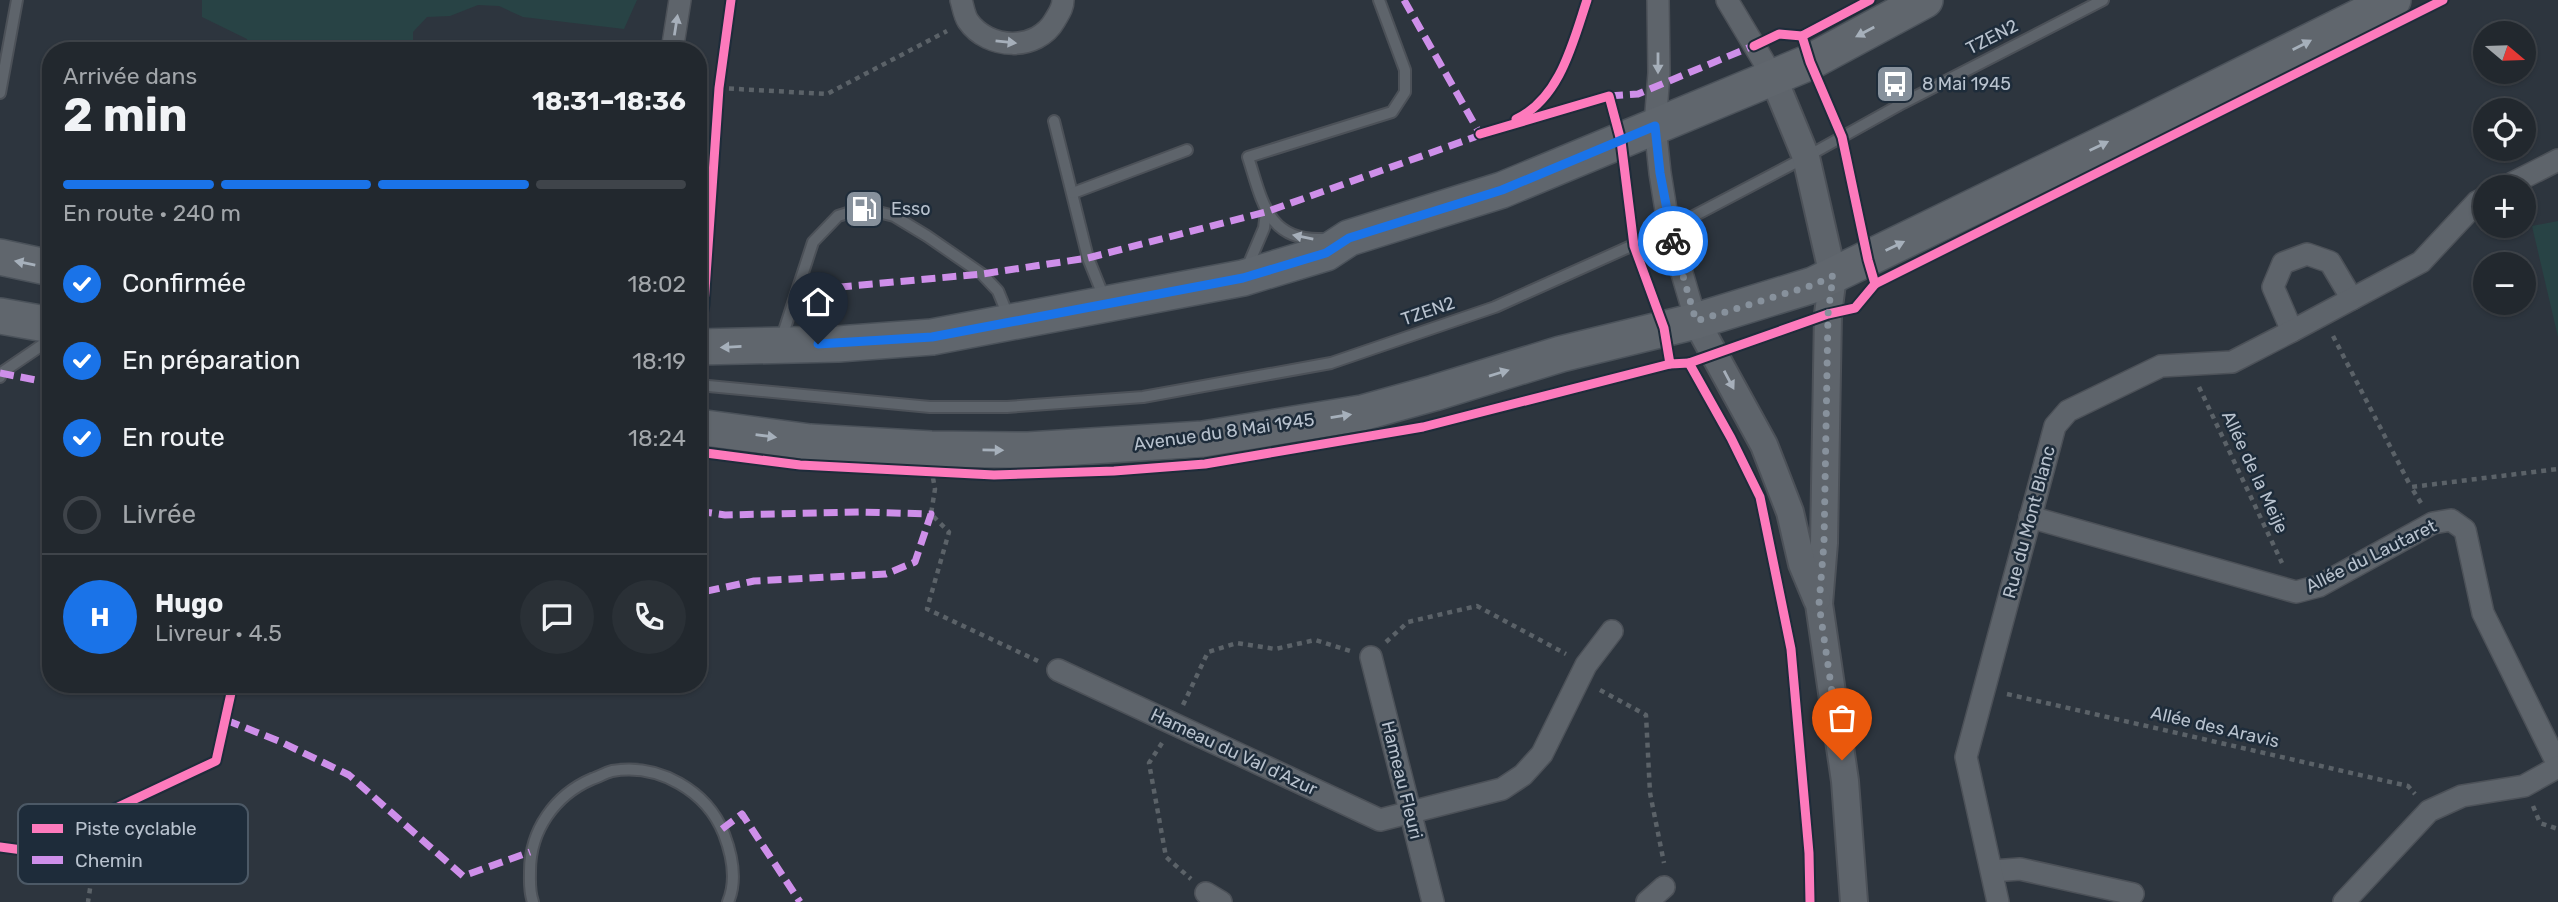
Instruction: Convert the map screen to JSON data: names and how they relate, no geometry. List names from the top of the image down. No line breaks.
{"streets":{"main road":["Avenue du 8 Mai 1945"],"street":["Rue du Mont Blanc","Allée du Lautaret","Hameau du Val d'Azur","Hameau Fleuri"],"lane":["TZEN2"],"path":["Allée de la Meije","Allée des Aravis"]},"crossings":[["Allée de la Meije","Rue du Mont Blanc"],["Allée de la Meije","Allée du Lautaret"],["Rue du Mont Blanc","Allée du Lautaret"],["Rue du Mont Blanc","Allée des Aravis"],["Hameau du Val d'Azur","Hameau Fleuri"]],"places":{"bus stop":["8 Mai 1945"],"fuel station":["Esso"]},"legend":["Piste cyclable","Chemin"],"north":"right","page":{"map_buttons":["+","−"],"heading":["2 min","Arrivée dans","18:31–18:36"],"panel":["Hugo","Livreur · 4.5"],"bar":"En route · 240 m","list":[["Confirmée","18:02"],["En préparation","18:19"],["En route","18:24"],"Livrée"],"round":"H"}}
